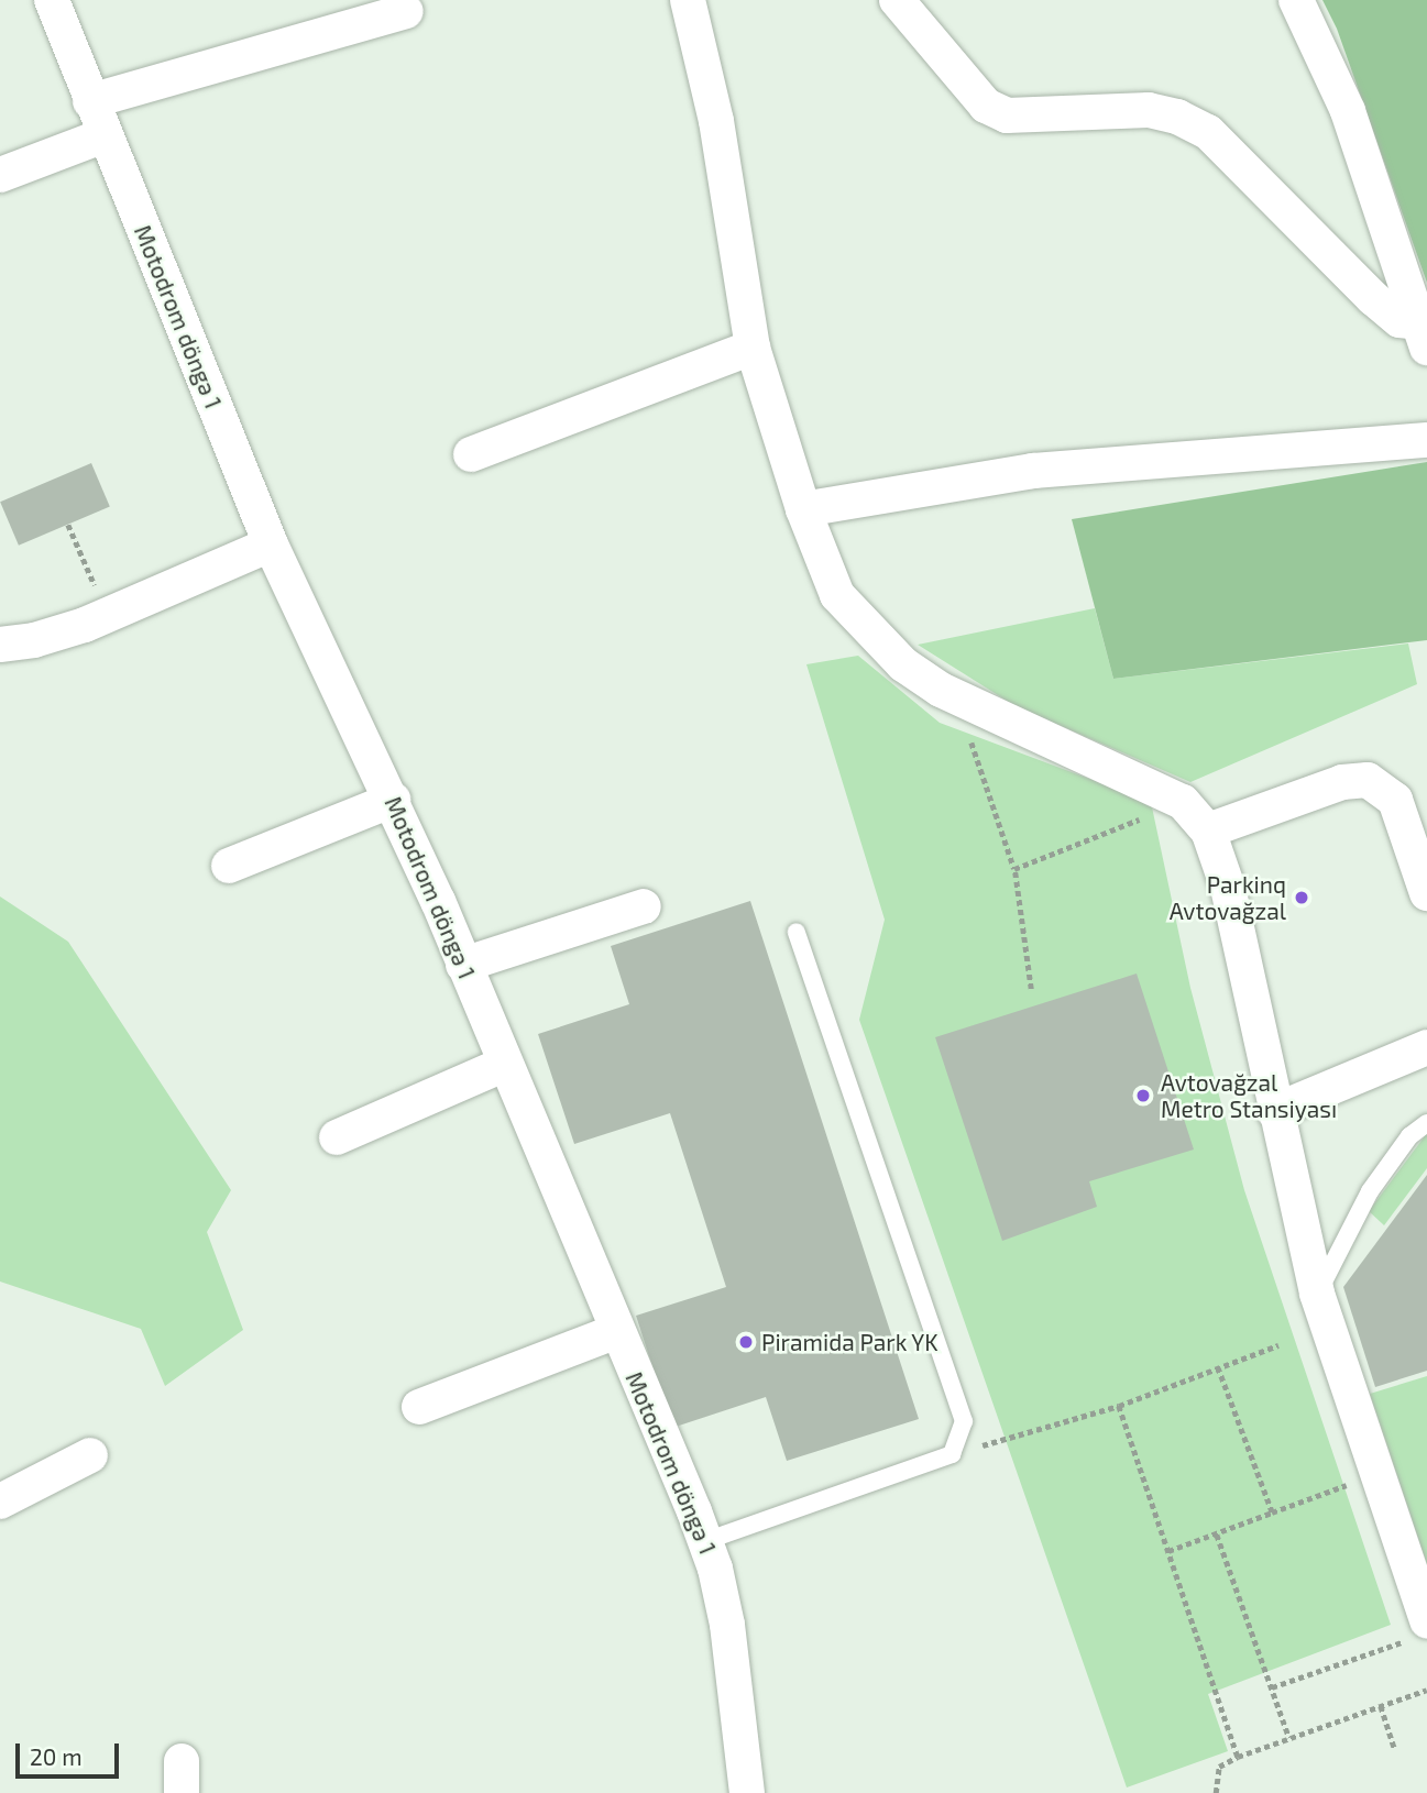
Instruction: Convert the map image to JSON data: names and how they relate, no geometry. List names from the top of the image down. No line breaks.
{"streets":{"street":["Motodrom döngə 1"]},"places":["Parkinq Avtovağzal","Avtovağzal Metro Stansiyası","Piramida Park YK"],"scale_bar":"20 m"}
